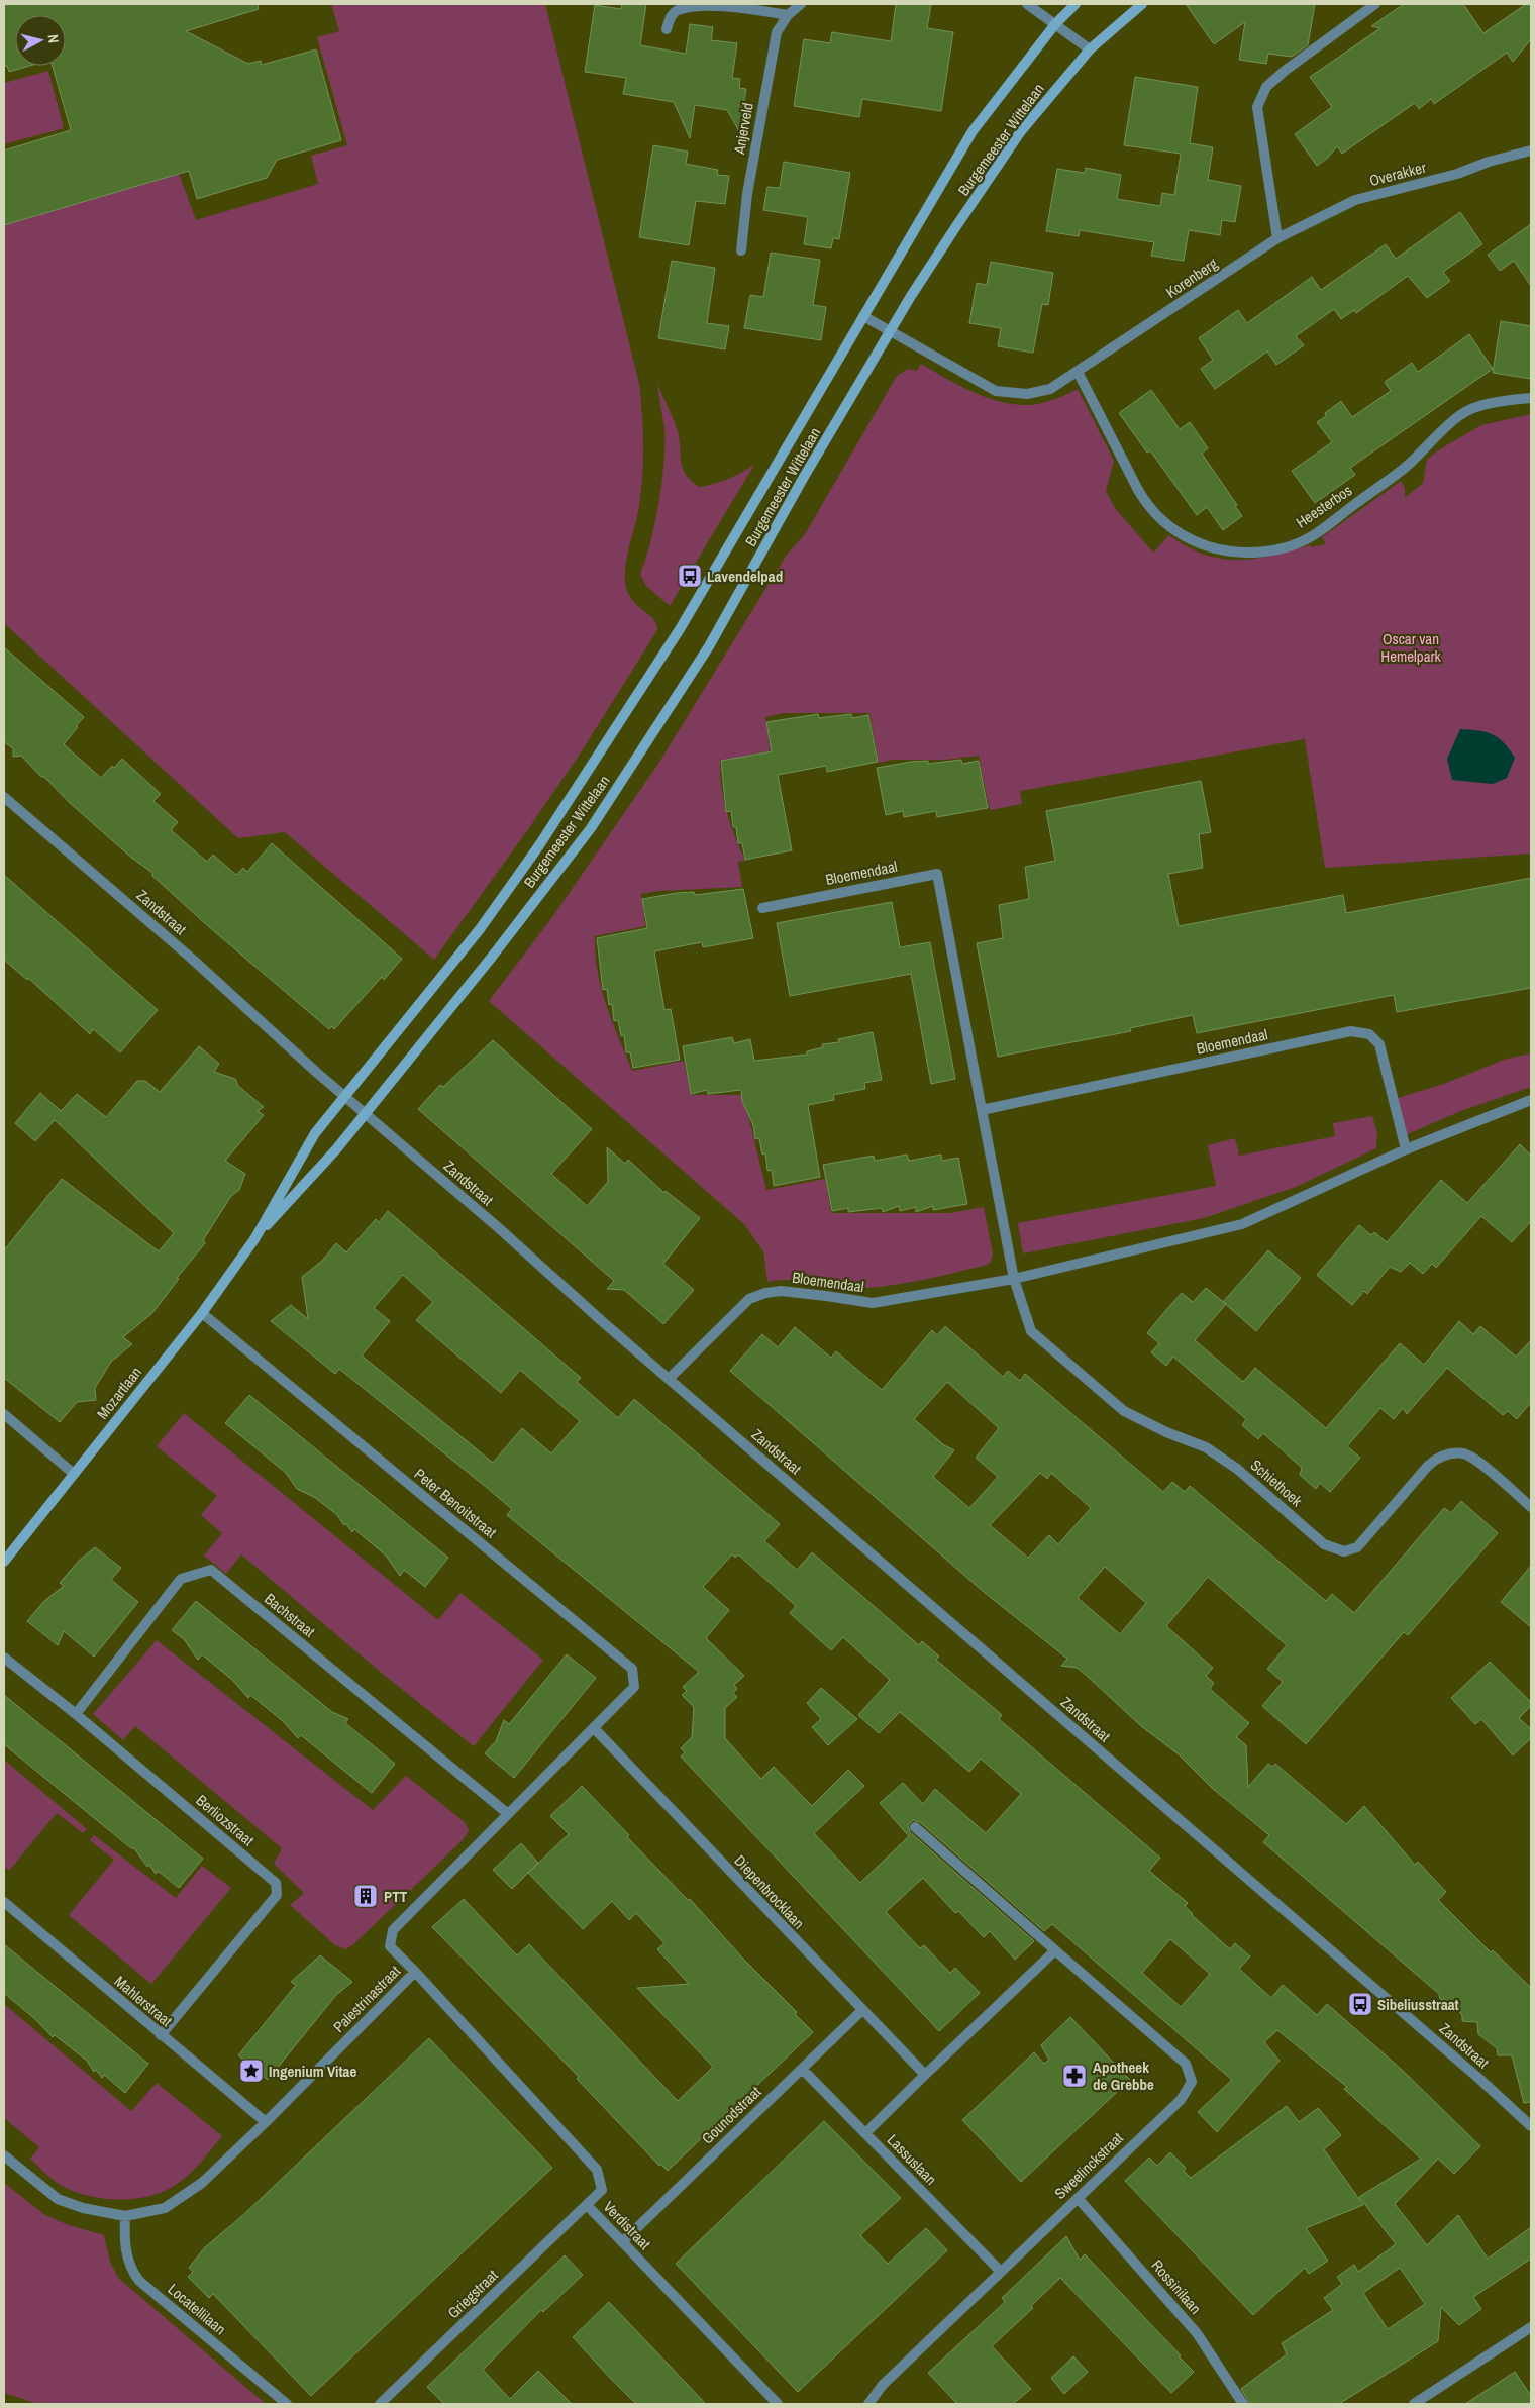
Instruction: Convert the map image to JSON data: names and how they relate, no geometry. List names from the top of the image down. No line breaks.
{"streets":{"street":["Anjerveld","Burgemeester Wittelaan","Overakker","Korenberg","Heesterbos","Bloemendaal","Zandstraat","Mozartlaan","Schiethoek","Peter Benoitstraat","Bachstraat","Berliozstraat","Diepenbrocklaan","Palestrinastraat","Mahlerstraat","Gounodstraat","Lassuslaan","Sweelinckstraat","Verdistraat","Rossinilaan","Griegstraat","Locatellilaan"]},"crossings":[["Burgemeester Wittelaan","Korenberg"],["Burgemeester Wittelaan","Zandstraat"],["Burgemeester Wittelaan","Mozartlaan"],["Overakker","Korenberg"],["Korenberg","Heesterbos"],["Bloemendaal","Zandstraat"],["Bloemendaal","Schiethoek"],["Zandstraat","Mozartlaan"],["Mozartlaan","Peter Benoitstraat"],["Peter Benoitstraat","Diepenbrocklaan"],["Peter Benoitstraat","Palestrinastraat"],["Bachstraat","Berliozstraat"],["Bachstraat","Palestrinastraat"],["Berliozstraat","Mahlerstraat"],["Diepenbrocklaan","Palestrinastraat"],["Diepenbrocklaan","Gounodstraat"],["Palestrinastraat","Mahlerstraat"],["Palestrinastraat","Verdistraat"],["Palestrinastraat","Locatellilaan"],["Gounodstraat","Lassuslaan"],["Gounodstraat","Verdistraat"],["Lassuslaan","Sweelinckstraat"],["Sweelinckstraat","Rossinilaan"],["Verdistraat","Griegstraat"]],"parks":["Oscar van Hemelpark"],"places":{"bus stop":["Lavendelpad","Sibeliusstraat"],"building":["PTT"],"place":["Ingenium Vitae"],"pharmacy":["Apotheek de Grebbe"]},"north":"right"}
